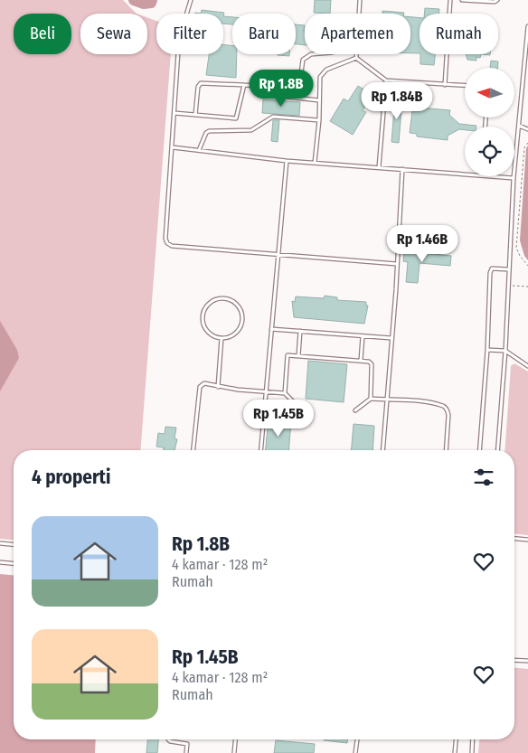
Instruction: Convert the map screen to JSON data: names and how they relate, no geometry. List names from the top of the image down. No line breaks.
{"north":"left","page":{"chip":["Beli","Sewa","Filter","Baru","Apartemen","Rumah"],"price":["Rp 1.8B","Rp 1.84B","Rp 1.46B","Rp 1.45B"],"heading":"4 properti","list":[{"name":"Rp 1.8B","note":"4 kamar · 128 m² · Rumah"},{"name":"Rp 1.45B","note":"4 kamar · 128 m² · Rumah"}]}}
